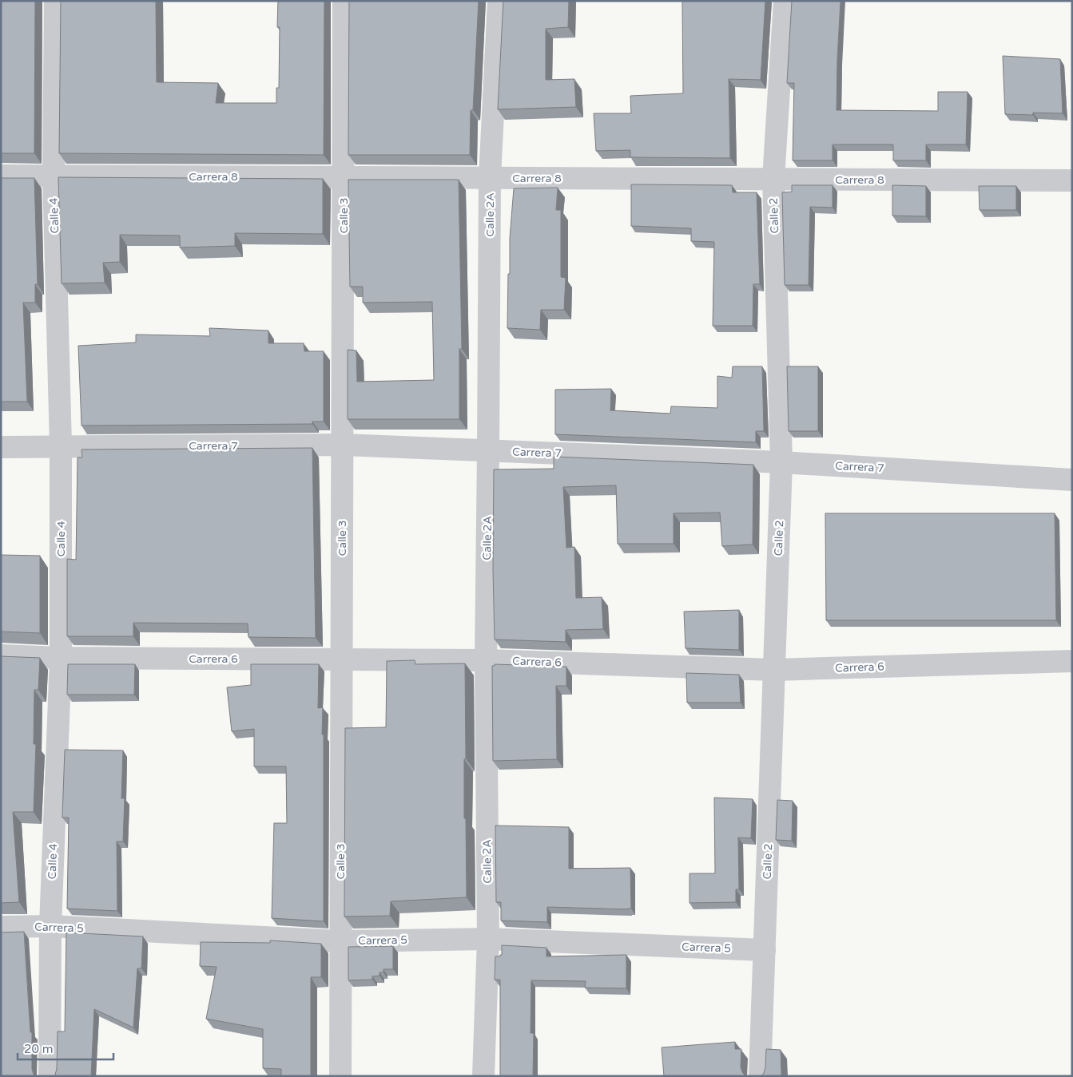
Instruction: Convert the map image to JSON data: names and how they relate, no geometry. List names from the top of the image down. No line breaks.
{"streets":{"street":["Carrera 8","Calle 2A","Calle 4","Calle 3","Calle 2","Carrera 7","Carrera 6","Carrera 5"]},"crossings":[["Carrera 8","Calle 2A"],["Carrera 8","Calle 4"],["Carrera 8","Calle 3"],["Carrera 8","Calle 2"],["Calle 2A","Carrera 7"],["Calle 2A","Carrera 6"],["Calle 2A","Carrera 5"],["Calle 4","Carrera 7"],["Calle 4","Carrera 6"],["Calle 4","Carrera 5"],["Calle 3","Carrera 7"],["Calle 3","Carrera 6"],["Calle 3","Carrera 5"],["Calle 2","Carrera 7"],["Calle 2","Carrera 6"],["Calle 2","Carrera 5"]],"scale_bar":"20 m"}
